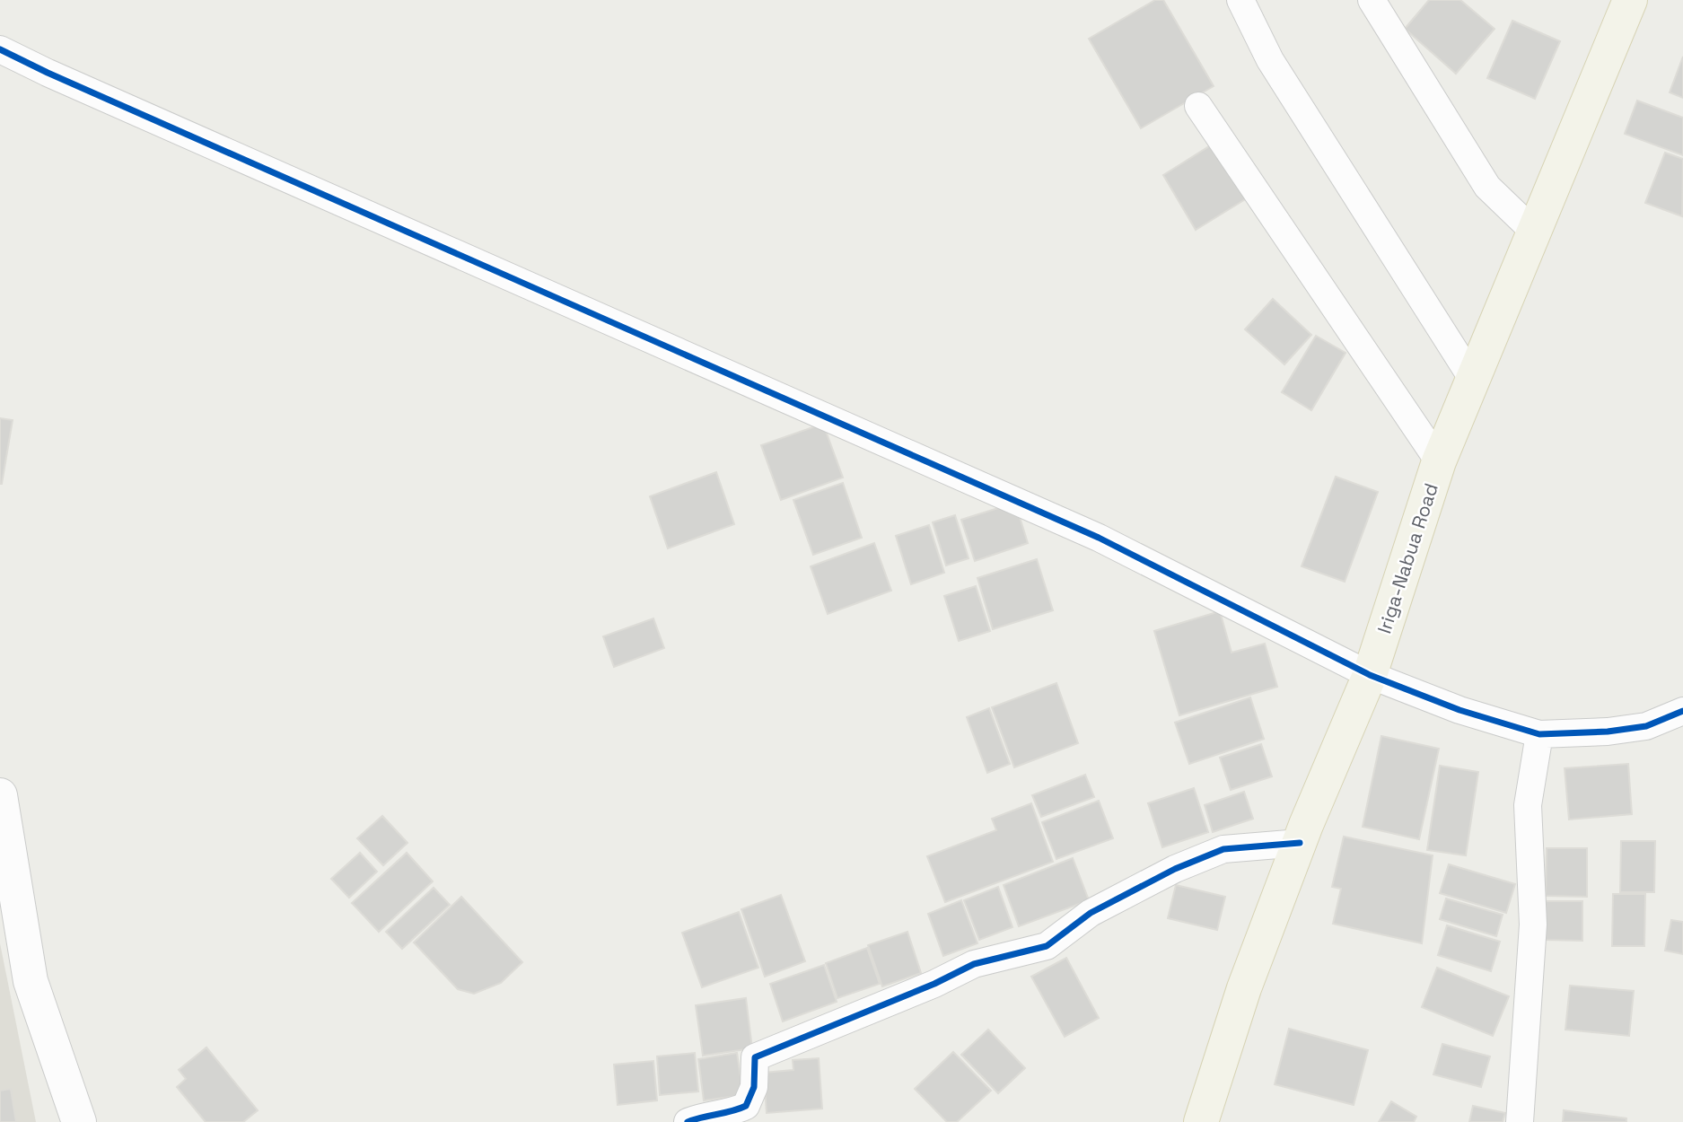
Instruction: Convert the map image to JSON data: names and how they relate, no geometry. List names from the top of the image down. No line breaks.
{"streets":{"main road":["Iriga-Nabua Road"]}}
